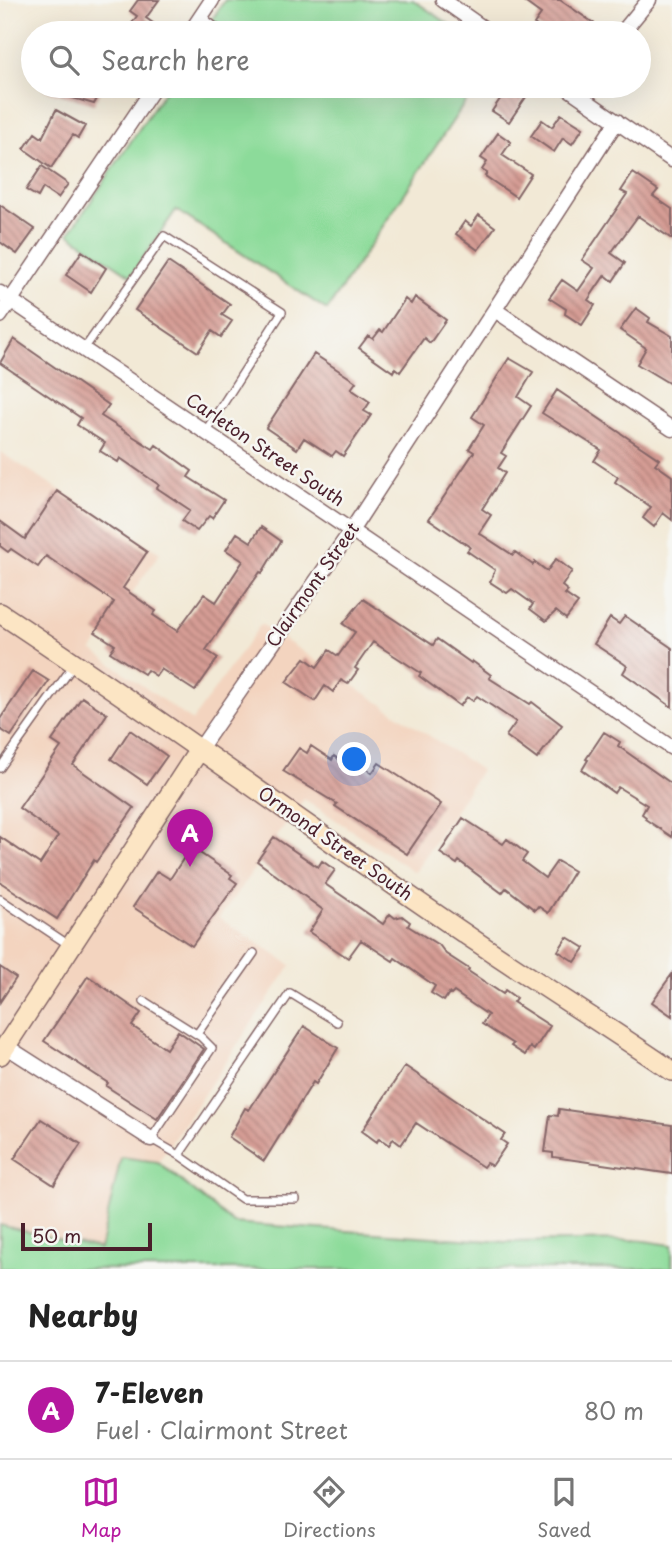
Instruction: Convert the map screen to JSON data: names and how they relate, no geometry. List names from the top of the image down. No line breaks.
{"streets":{"main road":["Clairmont Street","Ormond Street South"],"street":["Carleton Street South"]},"crossings":[["Carleton Street South","Clairmont Street"],["Clairmont Street","Ormond Street South"]],"scale_bar":"50 m","page":{"search":"Search here","pins":"A","scale":"50 m","heading":"Nearby","list":[{"mark":"A","name":"7-Eleven","note":"Fuel · Clairmont Street","value":"80 m"}],"nav":["Map","Directions","Saved"]}}
